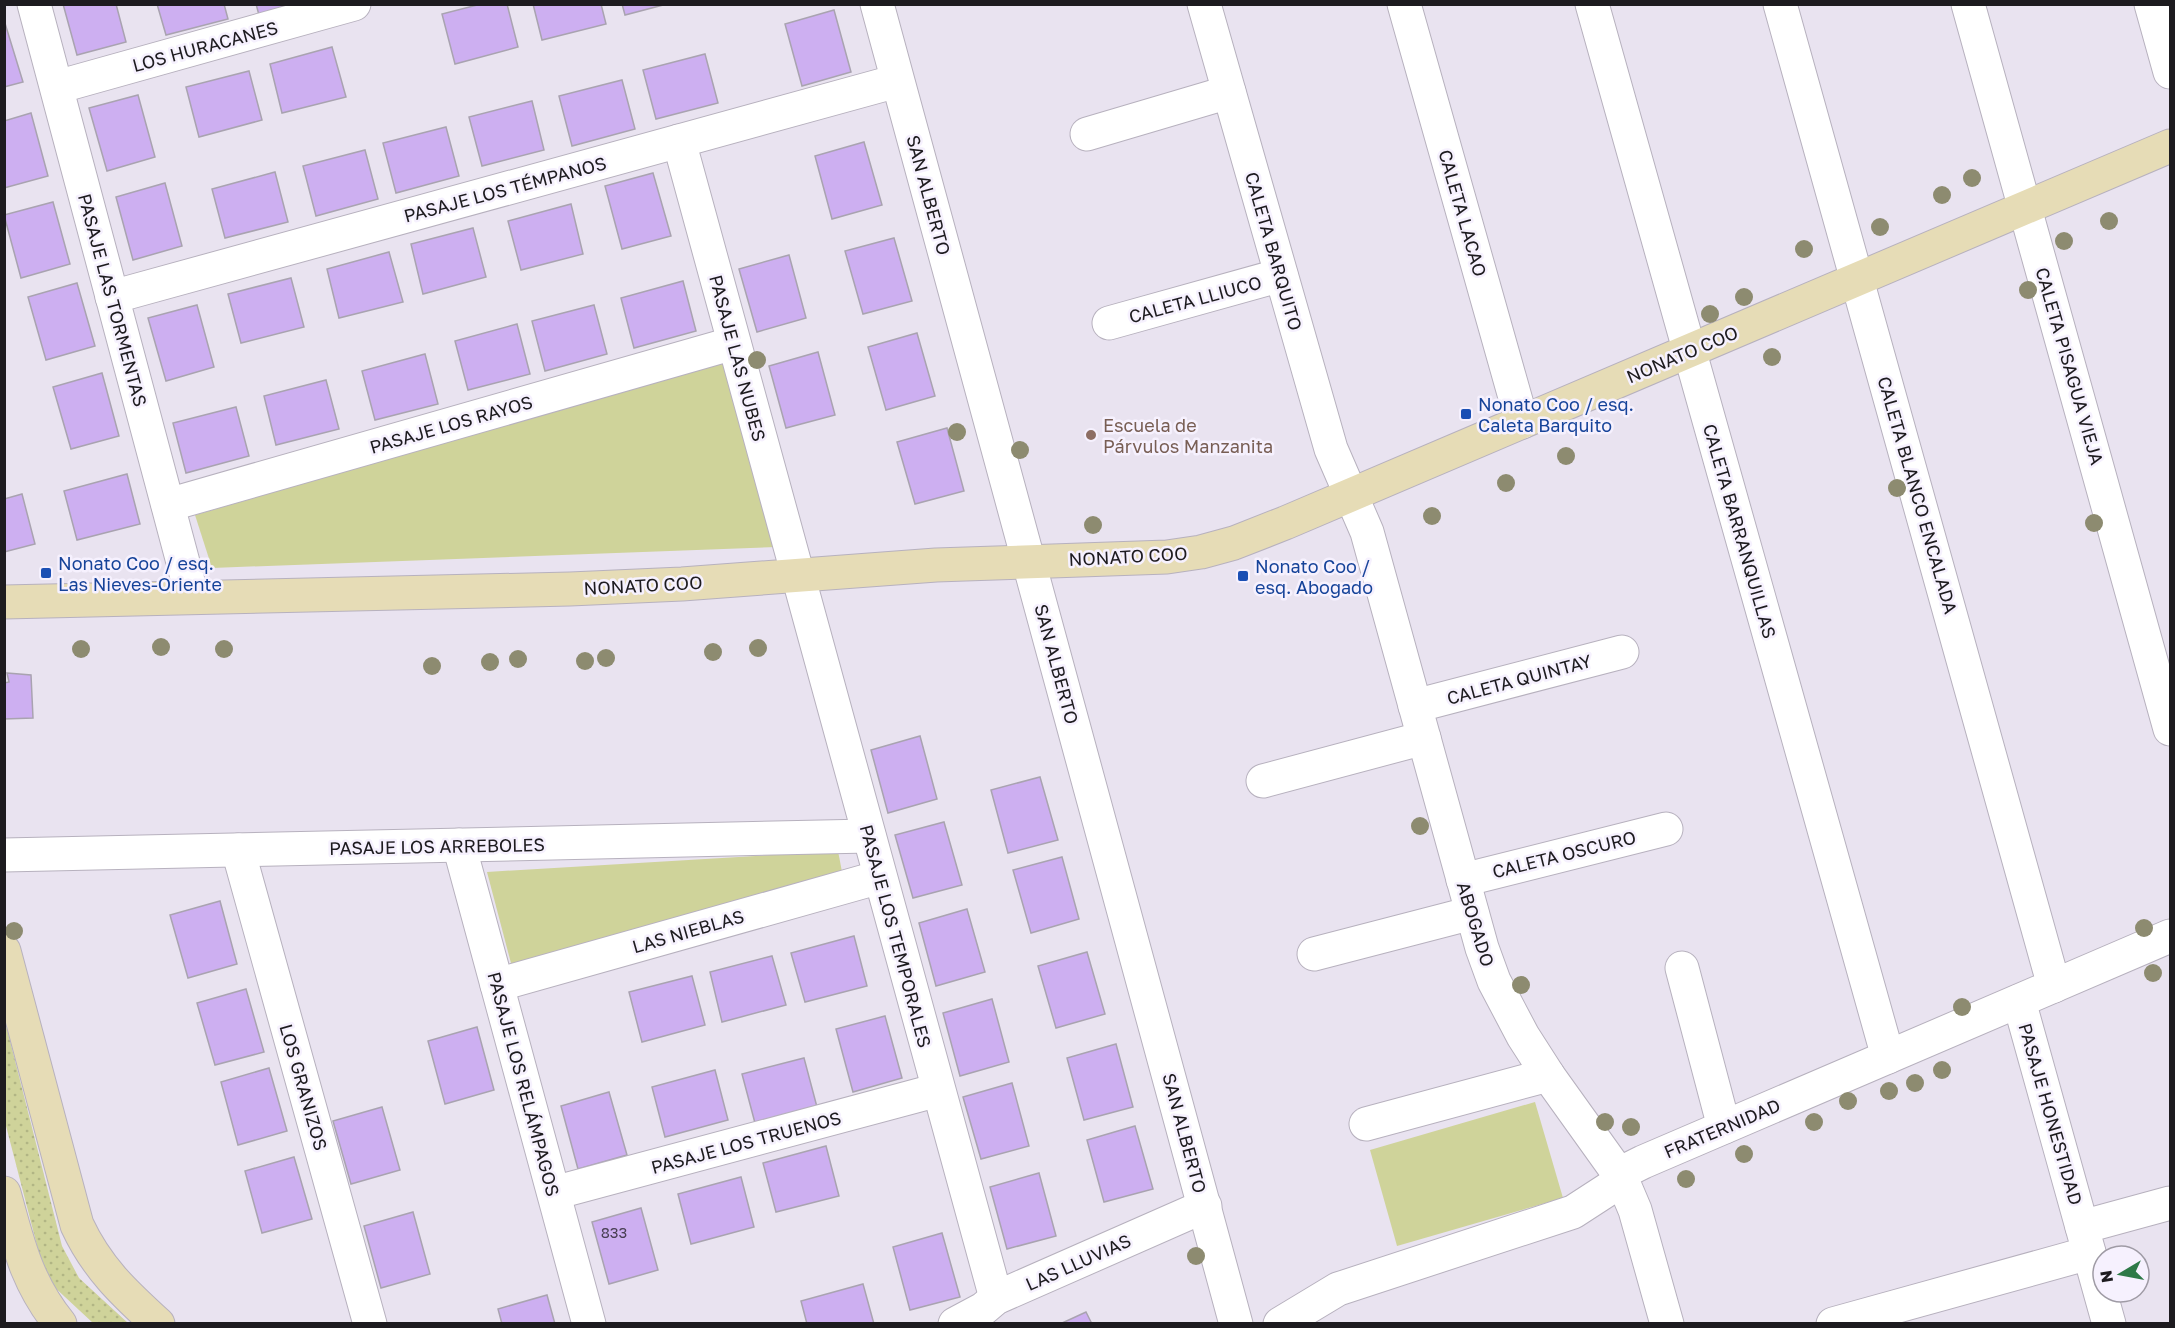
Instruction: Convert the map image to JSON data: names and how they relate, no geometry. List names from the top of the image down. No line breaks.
{"streets":{"main road":["NONATO COO"],"street":["LOS HURACANES","PASAJE LOS TÉMPANOS","SAN ALBERTO","CALETA LACAO","CALETA BARQUITO","CALETA LLIUCO","PASAJE LAS TORMENTAS","PASAJE LAS NUBES","CALETA PISAGUA VIEJA","PASAJE LOS RAYOS","CALETA BLANCO ENCALADA","CALETA BARRANQUILLAS","CALETA QUINTAY","PASAJE LOS ARREBOLES","CALETA OSCURO","ABOGADO","LAS NIEBLAS","PASAJE LOS TEMPORALES","PASAJE LOS RELÁMPAGOS","LOS GRANIZOS","PASAJE HONESTIDAD","FRATERNIDAD","PASAJE LOS TRUENOS","LAS LLUVIAS"]},"crossings":[["LOS HURACANES","PASAJE LAS TORMENTAS"],["PASAJE LOS TÉMPANOS","SAN ALBERTO"],["PASAJE LOS TÉMPANOS","PASAJE LAS TORMENTAS"],["PASAJE LOS TÉMPANOS","PASAJE LAS NUBES"],["SAN ALBERTO","NONATO COO"],["SAN ALBERTO","LAS LLUVIAS"],["CALETA LACAO","NONATO COO"],["CALETA BARQUITO","CALETA LLIUCO"],["CALETA BARQUITO","NONATO COO"],["CALETA BARQUITO","ABOGADO"],["PASAJE LAS TORMENTAS","NONATO COO"],["PASAJE LAS TORMENTAS","PASAJE LOS RAYOS"],["NONATO COO","PASAJE LAS NUBES"],["NONATO COO","CALETA PISAGUA VIEJA"],["NONATO COO","CALETA BLANCO ENCALADA"],["NONATO COO","CALETA BARRANQUILLAS"],["NONATO COO","ABOGADO"],["NONATO COO","PASAJE LOS TEMPORALES"],["PASAJE LAS NUBES","PASAJE LOS RAYOS"],["PASAJE LAS NUBES","PASAJE LOS TEMPORALES"],["CALETA BLANCO ENCALADA","FRATERNIDAD"],["CALETA BARRANQUILLAS","FRATERNIDAD"],["CALETA QUINTAY","ABOGADO"],["PASAJE LOS ARREBOLES","PASAJE LOS TEMPORALES"],["PASAJE LOS ARREBOLES","PASAJE LOS RELÁMPAGOS"],["PASAJE LOS ARREBOLES","LOS GRANIZOS"],["CALETA OSCURO","ABOGADO"],["ABOGADO","FRATERNIDAD"],["LAS NIEBLAS","PASAJE LOS TEMPORALES"],["LAS NIEBLAS","PASAJE LOS RELÁMPAGOS"],["PASAJE LOS TEMPORALES","PASAJE LOS TRUENOS"],["PASAJE LOS TEMPORALES","LAS LLUVIAS"],["PASAJE LOS RELÁMPAGOS","PASAJE LOS TRUENOS"],["PASAJE HONESTIDAD","FRATERNIDAD"]],"places":{"transit":["Nonato Coo / esq. Caleta Barquito","Nonato Coo / esq. Las Nieves-Oriente","Nonato Coo / esq. Abogado"],"other":["Escuela de Párvulos Manzanita"]},"house_numbers":["833"],"north":"left"}
